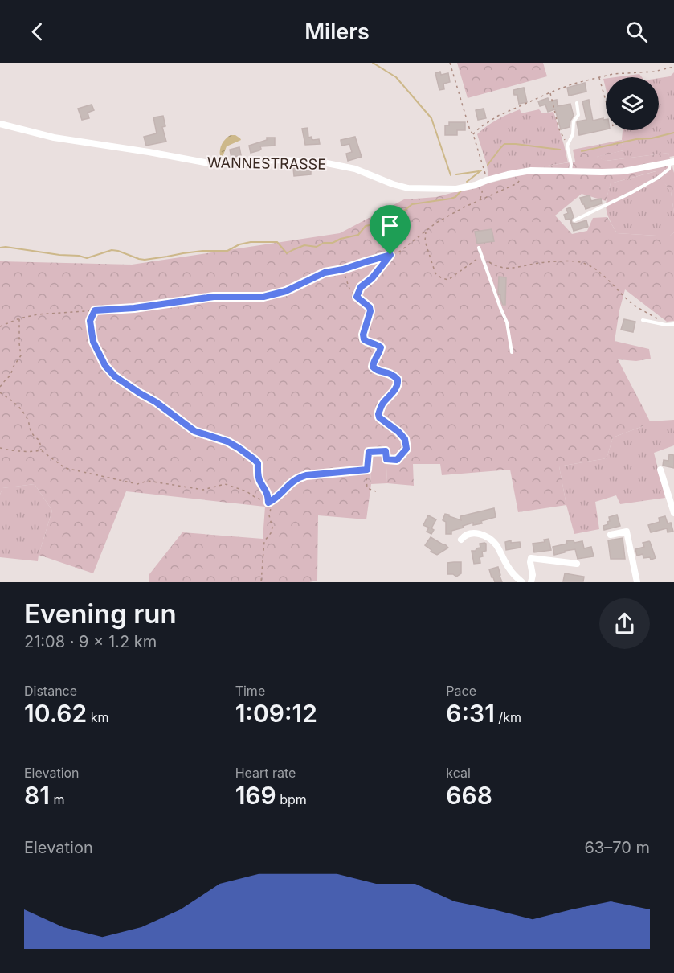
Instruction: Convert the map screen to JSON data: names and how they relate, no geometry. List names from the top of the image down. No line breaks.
{"streets":{"street":["WANNESTRASSE"]},"page":{"header":"Milers","heading":["Evening run","21:08 · 9 × 1.2 km"],"stats":[["Distance","10.62 km"],["Time","1:09:12"],["Pace","6:31 /km"],["Elevation","81 m"],["Heart rate","169 bpm"],["kcal","668"]],"chart":["Elevation","63–70 m"]}}
